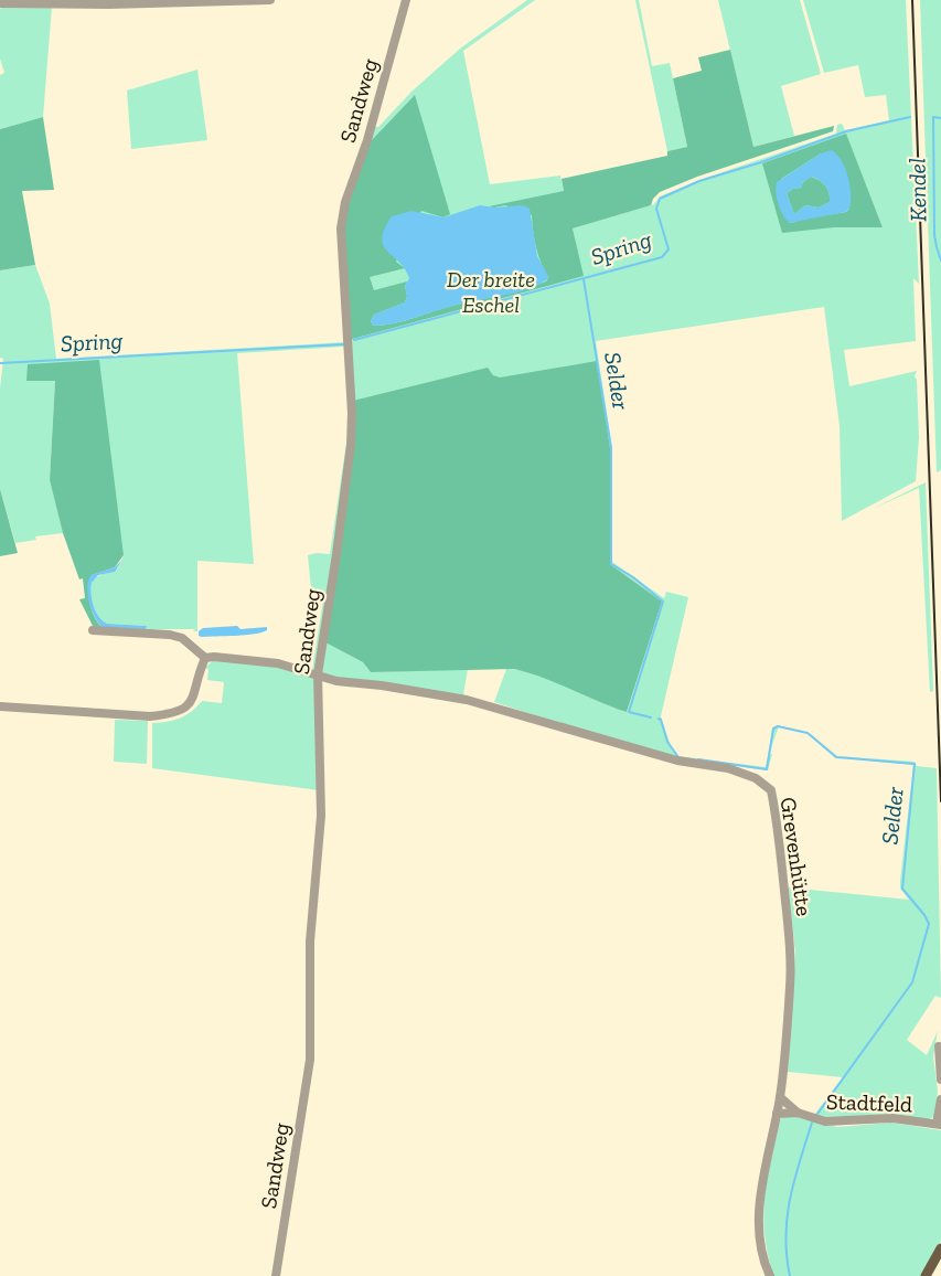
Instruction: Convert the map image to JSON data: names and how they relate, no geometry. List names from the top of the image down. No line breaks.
{"streets":{"street":["Sandweg","Grevenhütte","Stadtfeld"]},"crossings":[["Sandweg","Grevenhütte"],["Grevenhütte","Stadtfeld"]],"water":["Kendel","Spring","Selder"],"parks":["Der breite Eschel"]}
